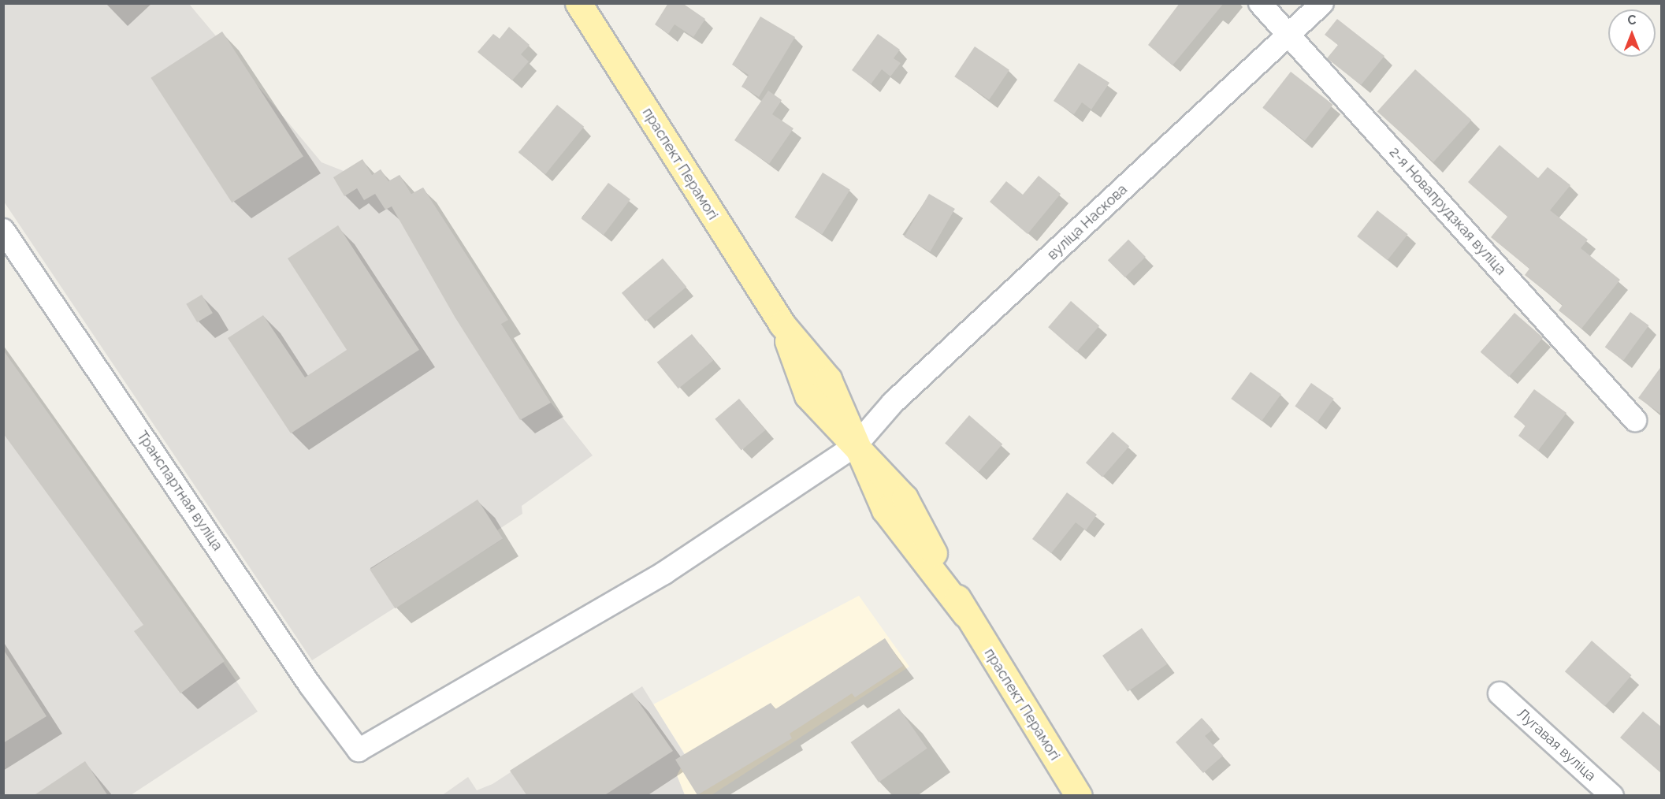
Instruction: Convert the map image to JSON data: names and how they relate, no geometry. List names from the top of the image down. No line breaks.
{"streets":{"main road":["праспект Перамогі"],"street":["2-я Новапрудзкая вуліца","вуліца Наскова","Транспартная вуліца","Лугавая вуліца"]},"crossings":[["праспект Перамогі","вуліца Наскова"],["2-я Новапрудзкая вуліца","вуліца Наскова"],["вуліца Наскова","Транспартная вуліца"]],"north":"top"}
